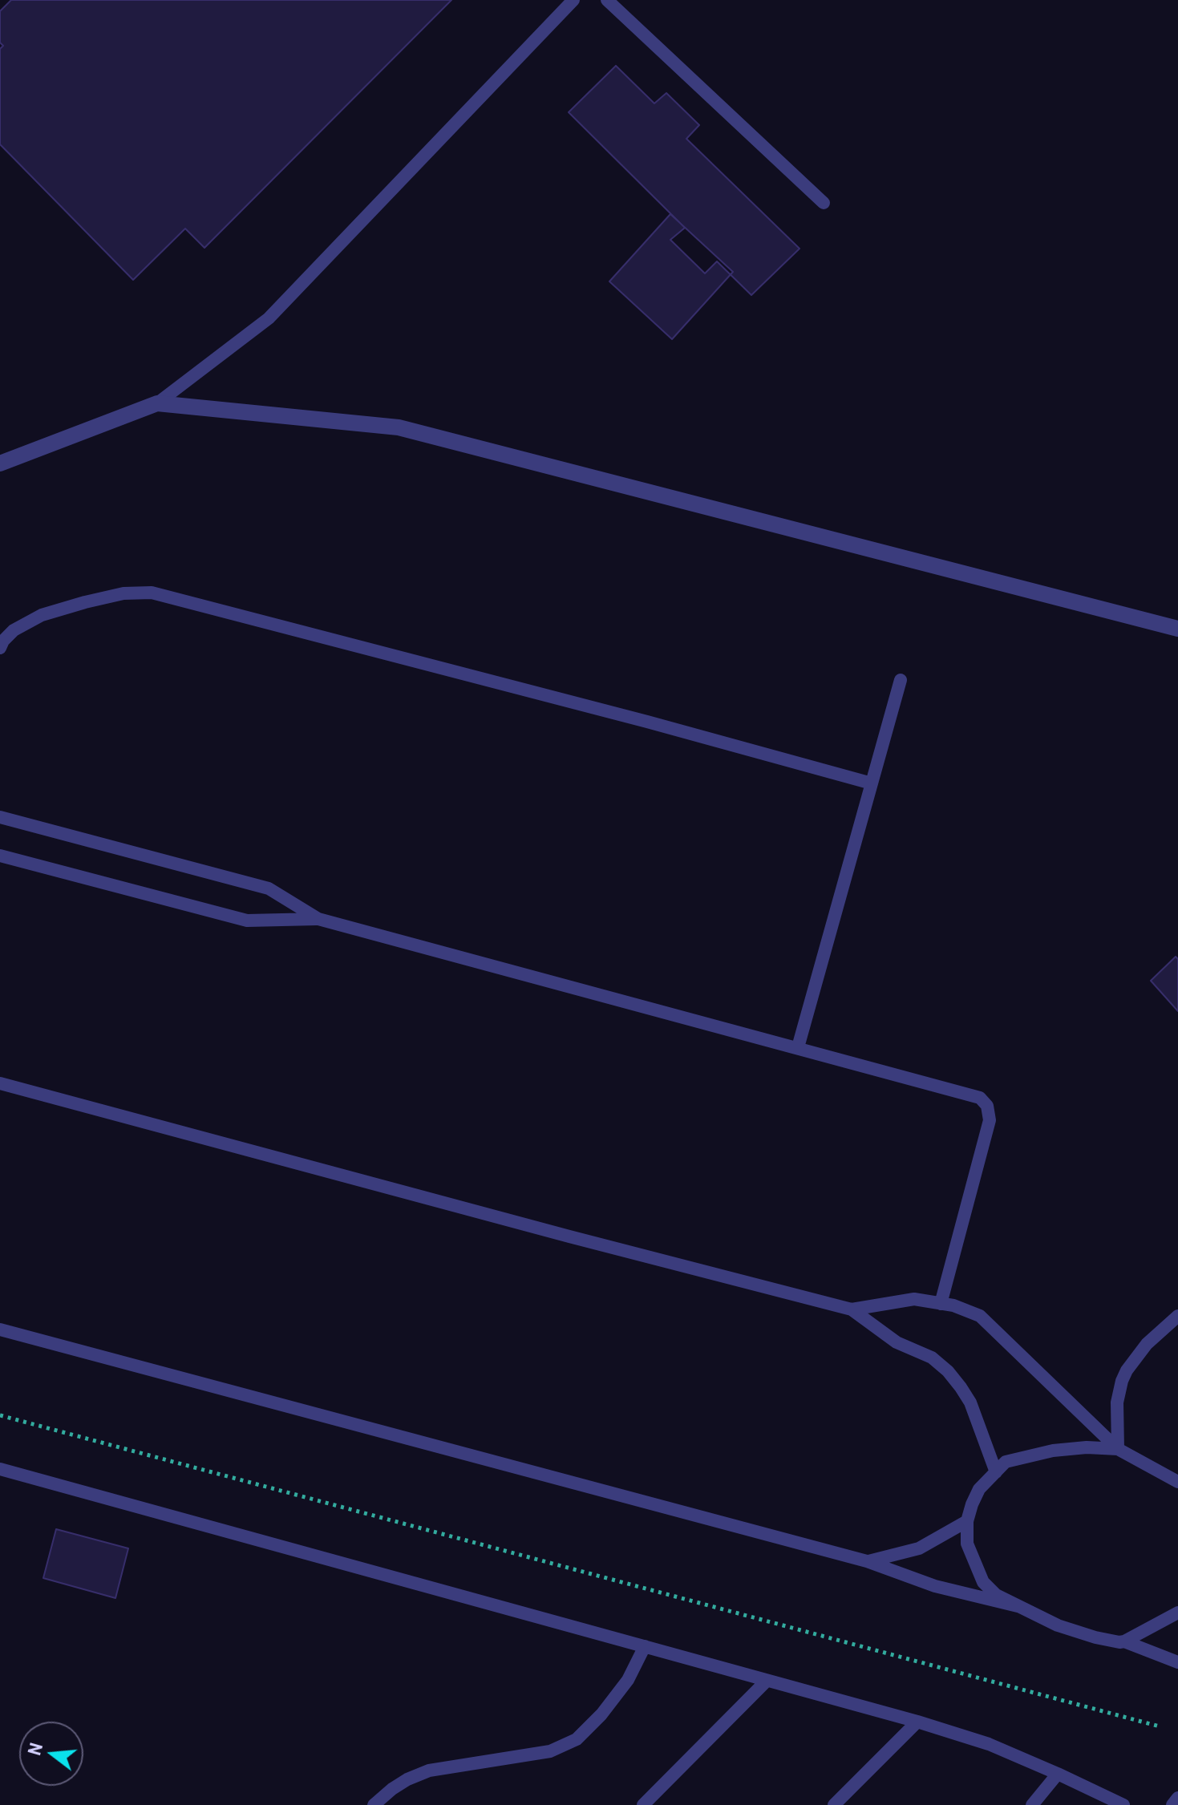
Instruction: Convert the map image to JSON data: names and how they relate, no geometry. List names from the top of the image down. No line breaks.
{"north":"left"}
